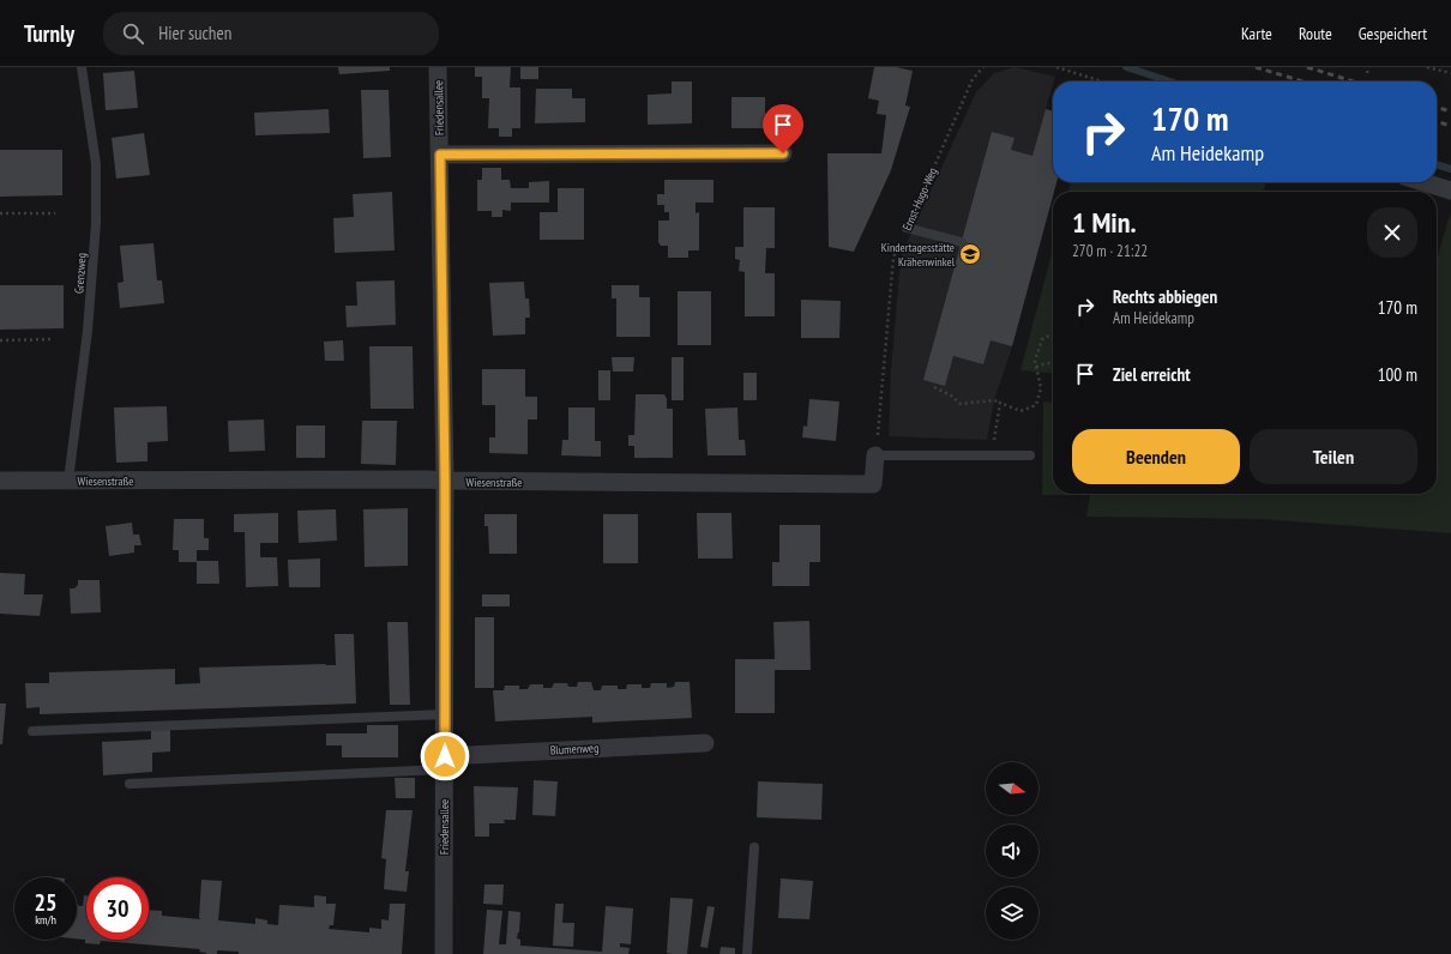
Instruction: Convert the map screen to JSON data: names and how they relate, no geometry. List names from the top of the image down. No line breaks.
{"streets":{"street":["Friedensallee","Wiesenstraße","Blumenweg"],"lane":["Grenzweg"],"path":["Ernst-Hugo-Weg"]},"crossings":[["Friedensallee","Wiesenstraße"],["Friedensallee","Blumenweg"],["Ernst-Hugo-Weg","Wiesenstraße"],["Grenzweg","Wiesenstraße"]],"places":{"school or university":["Kindertagesstätte Krähenwinkel"]},"north":"right","page":{"header":"Turnly","search":"Hier suchen","nav":["Karte","Route","Gespeichert"],"turn":["170 m","Am Heidekamp"],"heading":["1 Min.","270 m · 21:22"],"list":[{"name":"Rechts abbiegen","note":"Am Heidekamp","value":"170 m"},{"name":"Ziel erreicht","value":"100 m"}],"buttons":["Beenden","Teilen"],"speed":"25 km/h","limit":"30"}}
